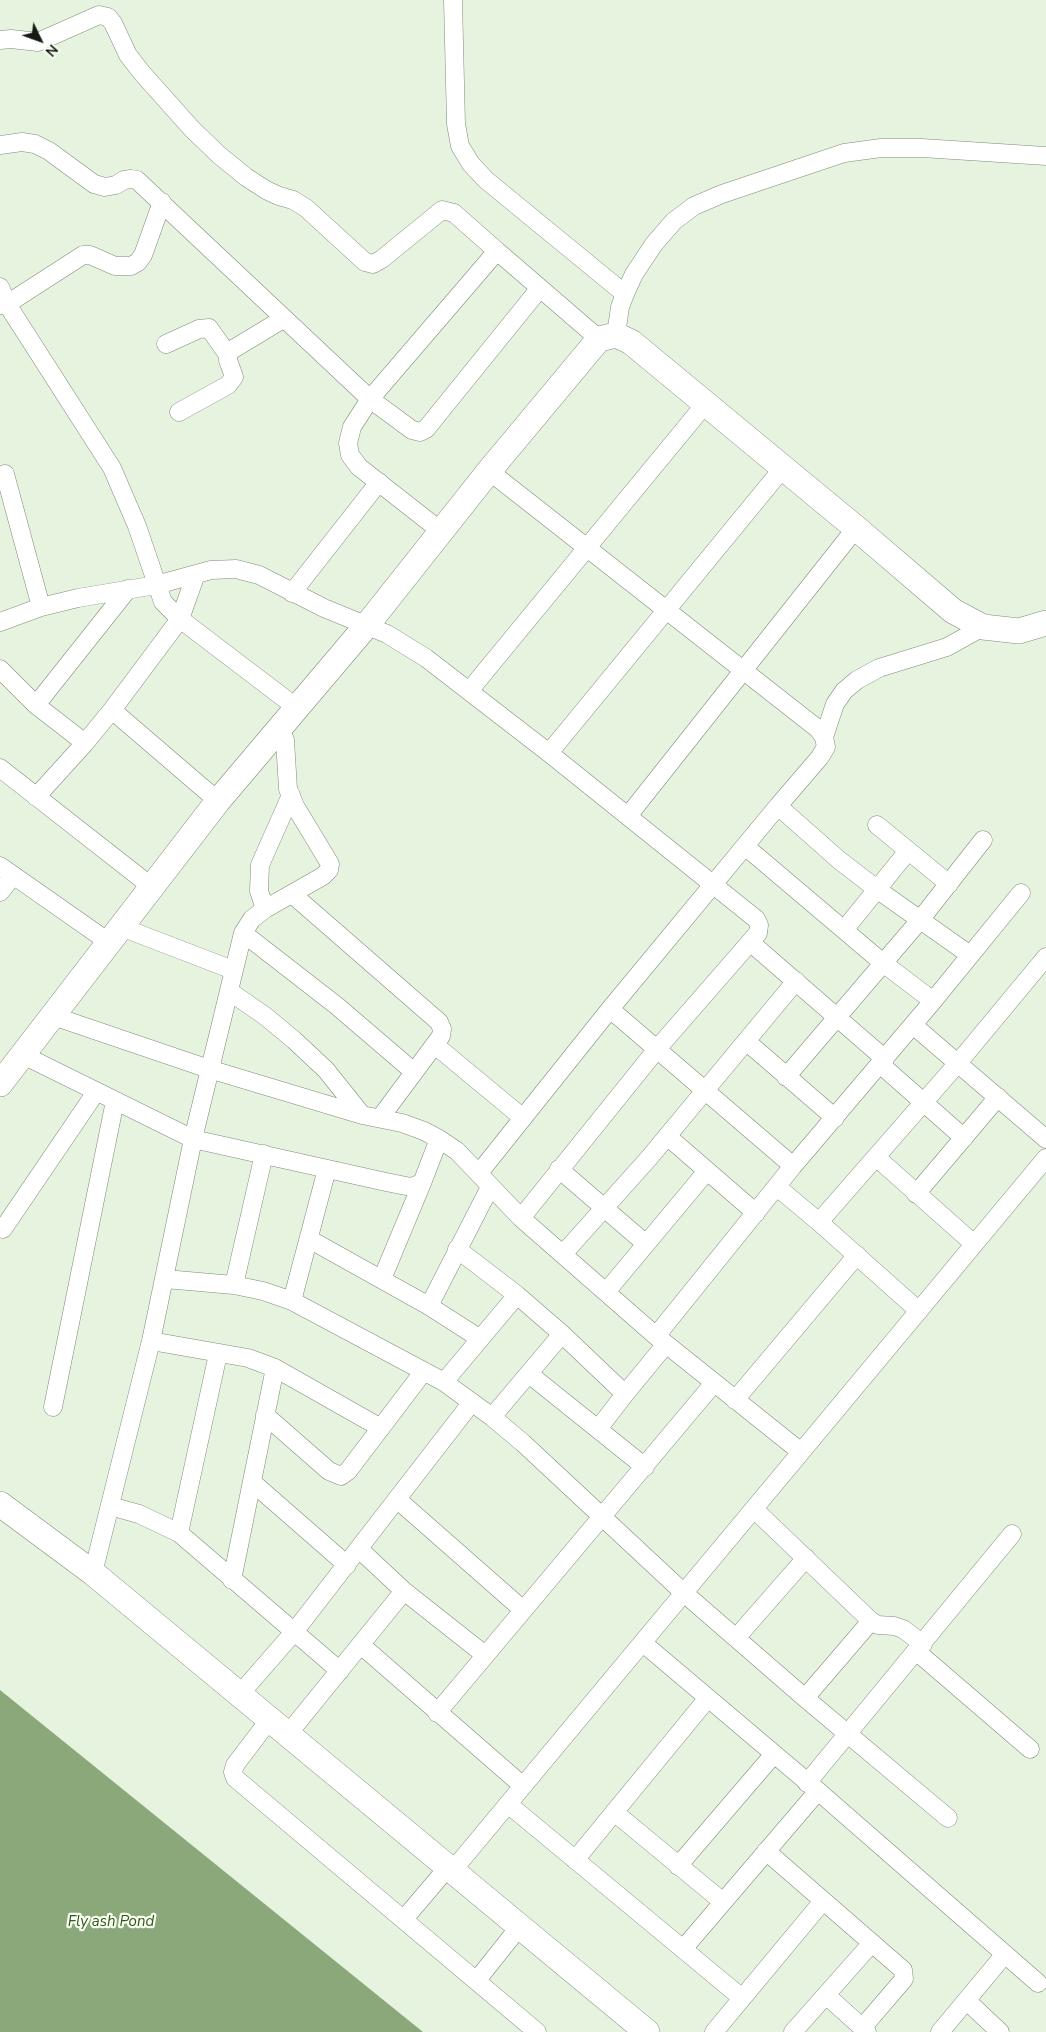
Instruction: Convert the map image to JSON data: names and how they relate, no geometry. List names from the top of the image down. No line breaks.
{"water":["Fly ash Pond"],"north":"bottom right"}
